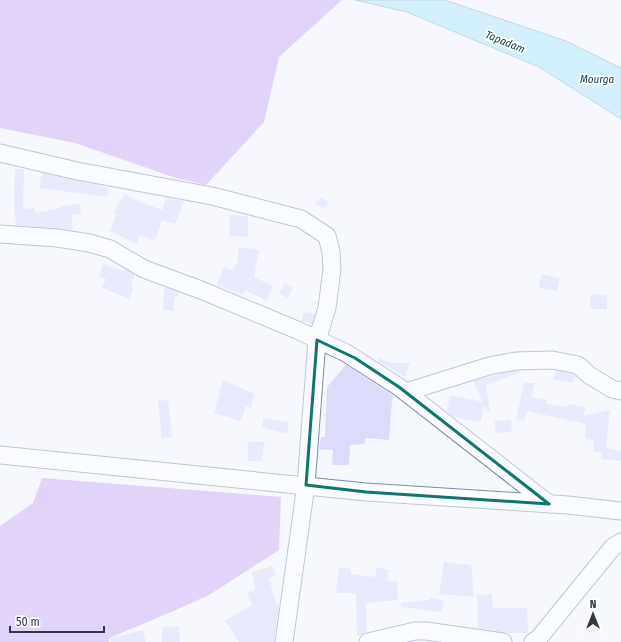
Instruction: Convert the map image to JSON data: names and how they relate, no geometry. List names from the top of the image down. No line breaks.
{"water":["Tapadam","Mourga"],"scale_bar":"50 m","north":"top"}
